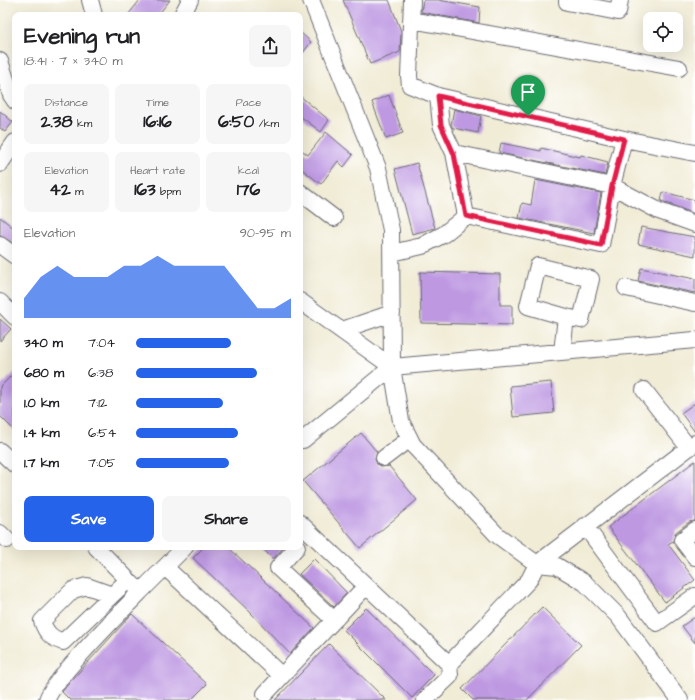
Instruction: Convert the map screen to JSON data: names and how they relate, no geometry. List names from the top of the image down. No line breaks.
{"page":{"heading":["Evening run","18:41 · 7 × 340 m"],"stats":[["Distance","2.38 km"],["Time","16:16"],["Pace","6:50 /km"],["Elevation","42 m"],["Heart rate","163 bpm"],["kcal","176"]],"chart":["Elevation","90–95 m"],"list":[{"name":"340 m","note":"7:04"},{"name":"680 m","note":"6:38"},{"name":"1.0 km","note":"7:12"},{"name":"1.4 km","note":"6:54"},{"name":"1.7 km","note":"7:05"}],"buttons":["Save","Share"]}}
